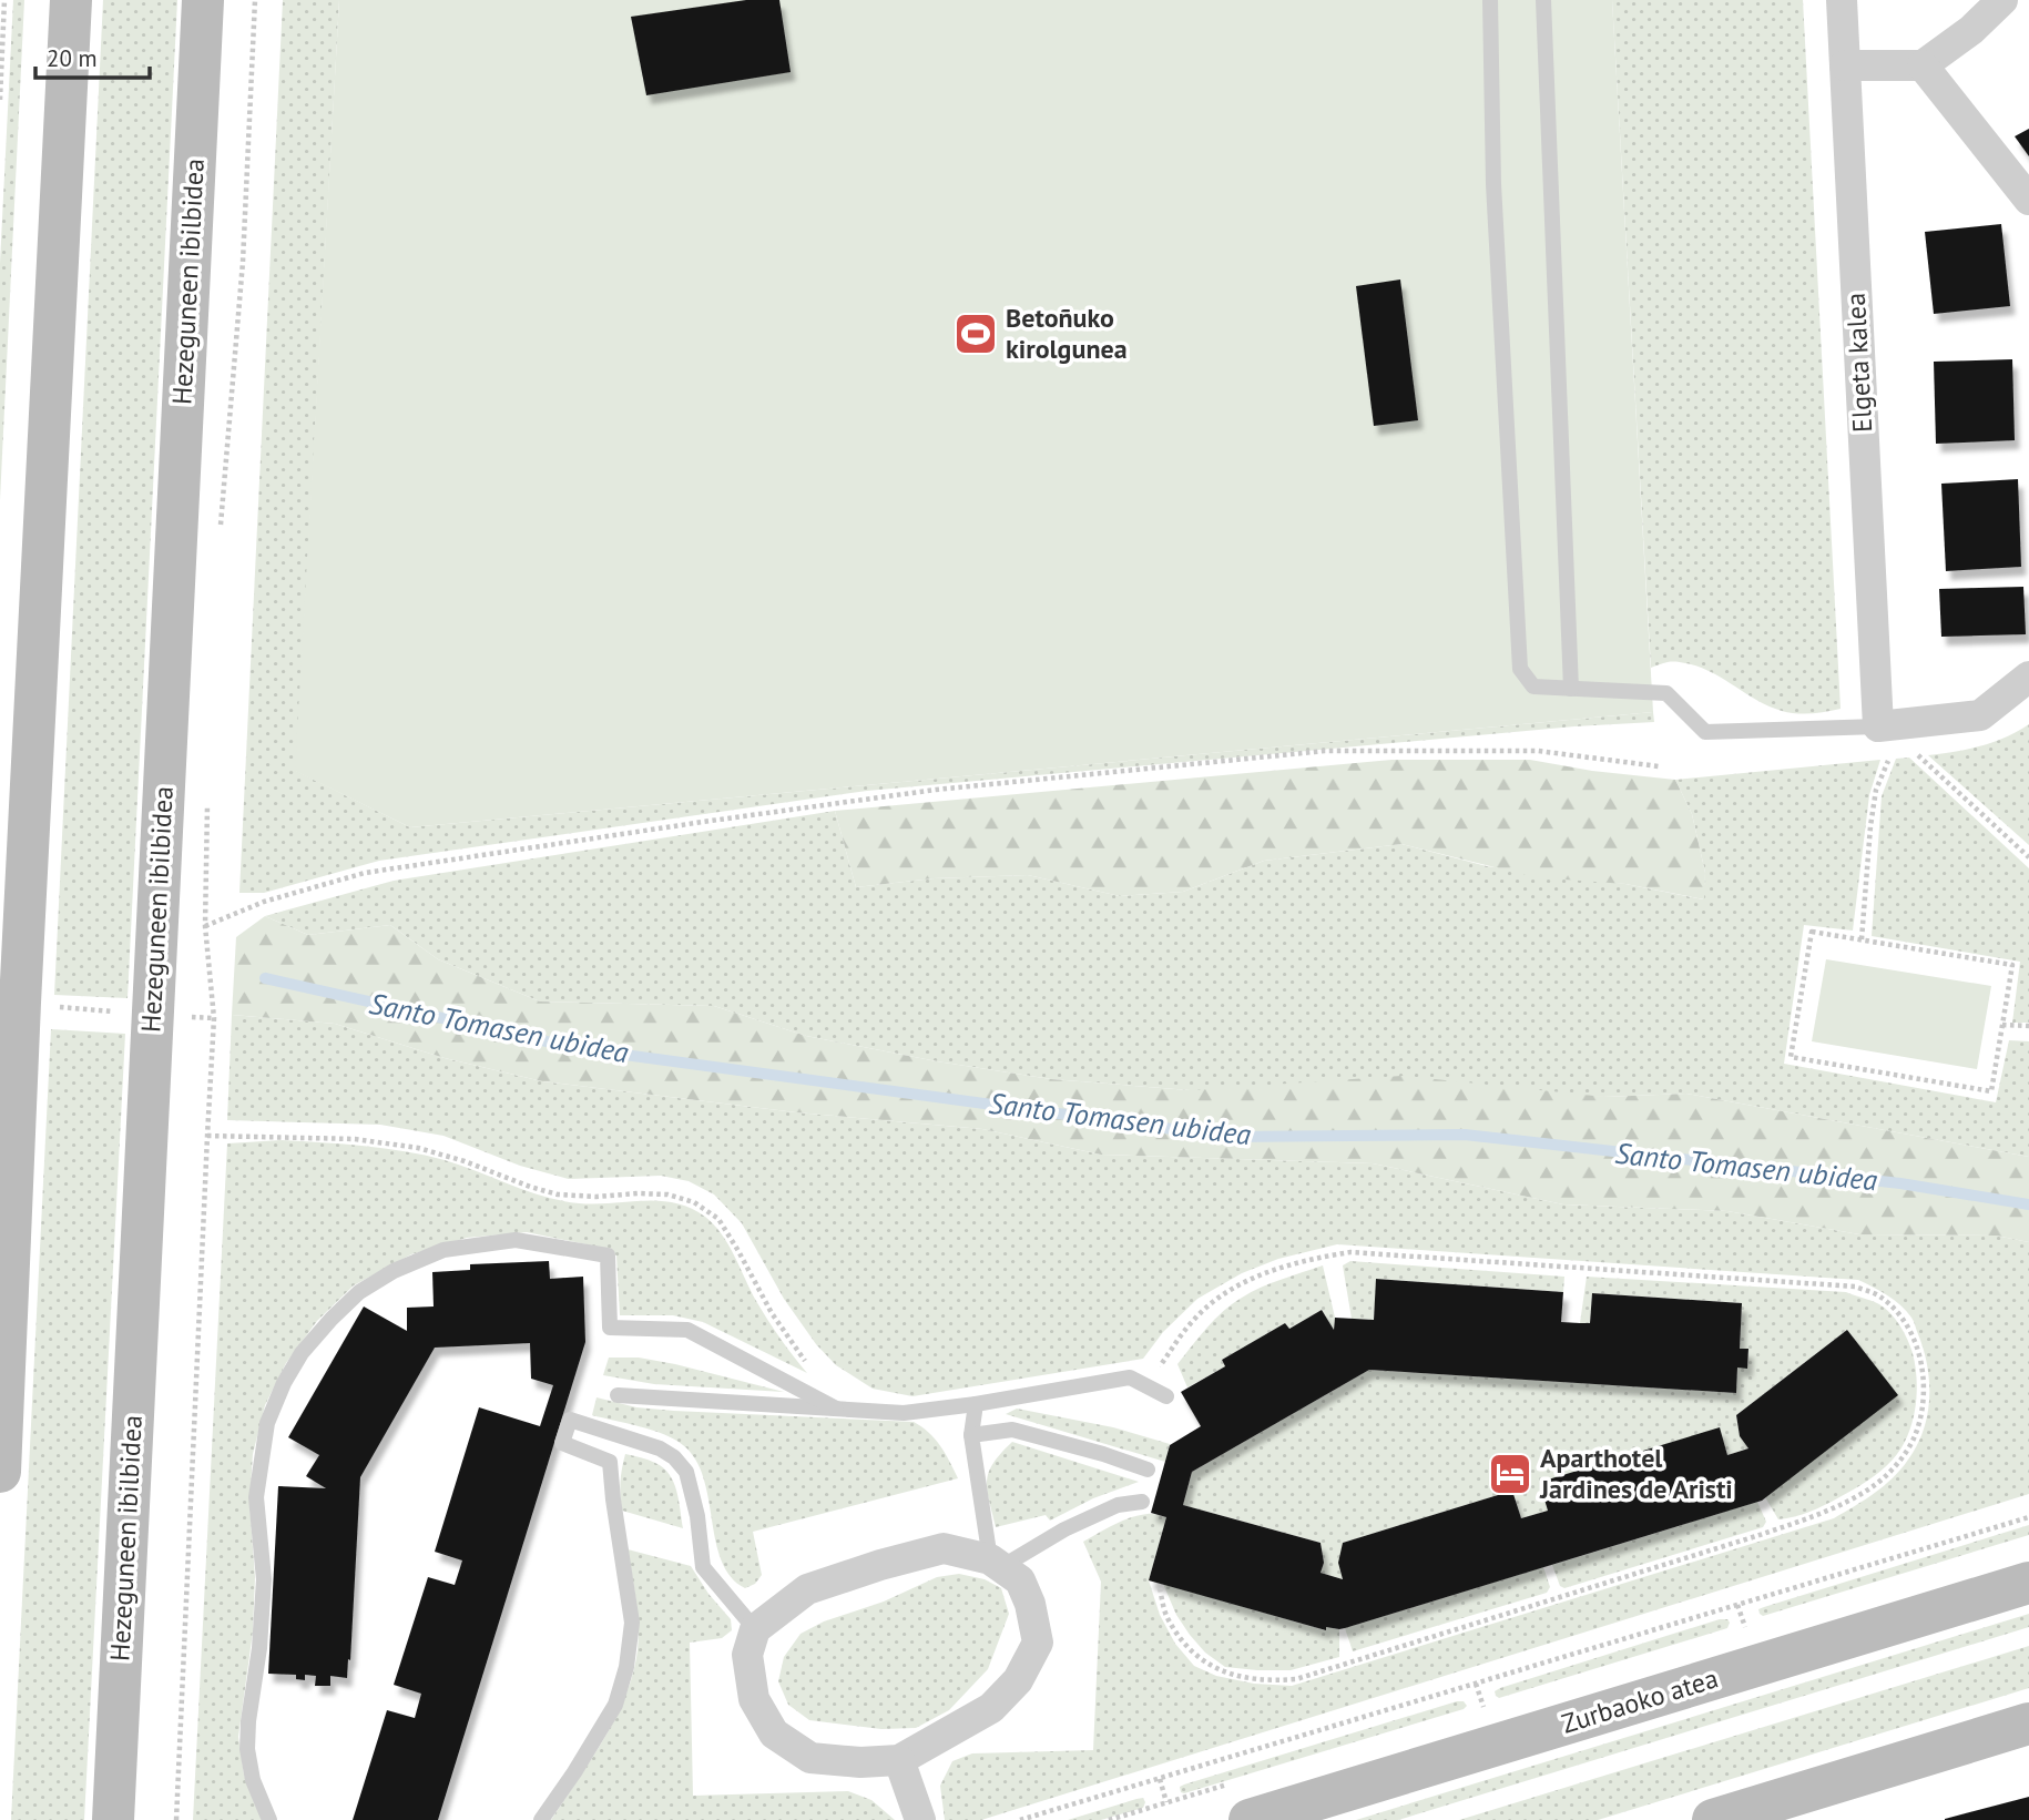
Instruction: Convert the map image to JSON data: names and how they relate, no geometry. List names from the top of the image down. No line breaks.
{"streets":{"main road":["Hezeguneen ibilbidea","Zurbaoko atea"],"street":["Elgeta kalea"]},"water":["Santo Tomasen ubidea"],"places":{"sports":["Betoñuko kirolgunea"],"hotel":["Aparthotel Jardines de Aristi"]},"scale_bar":"20 m"}
